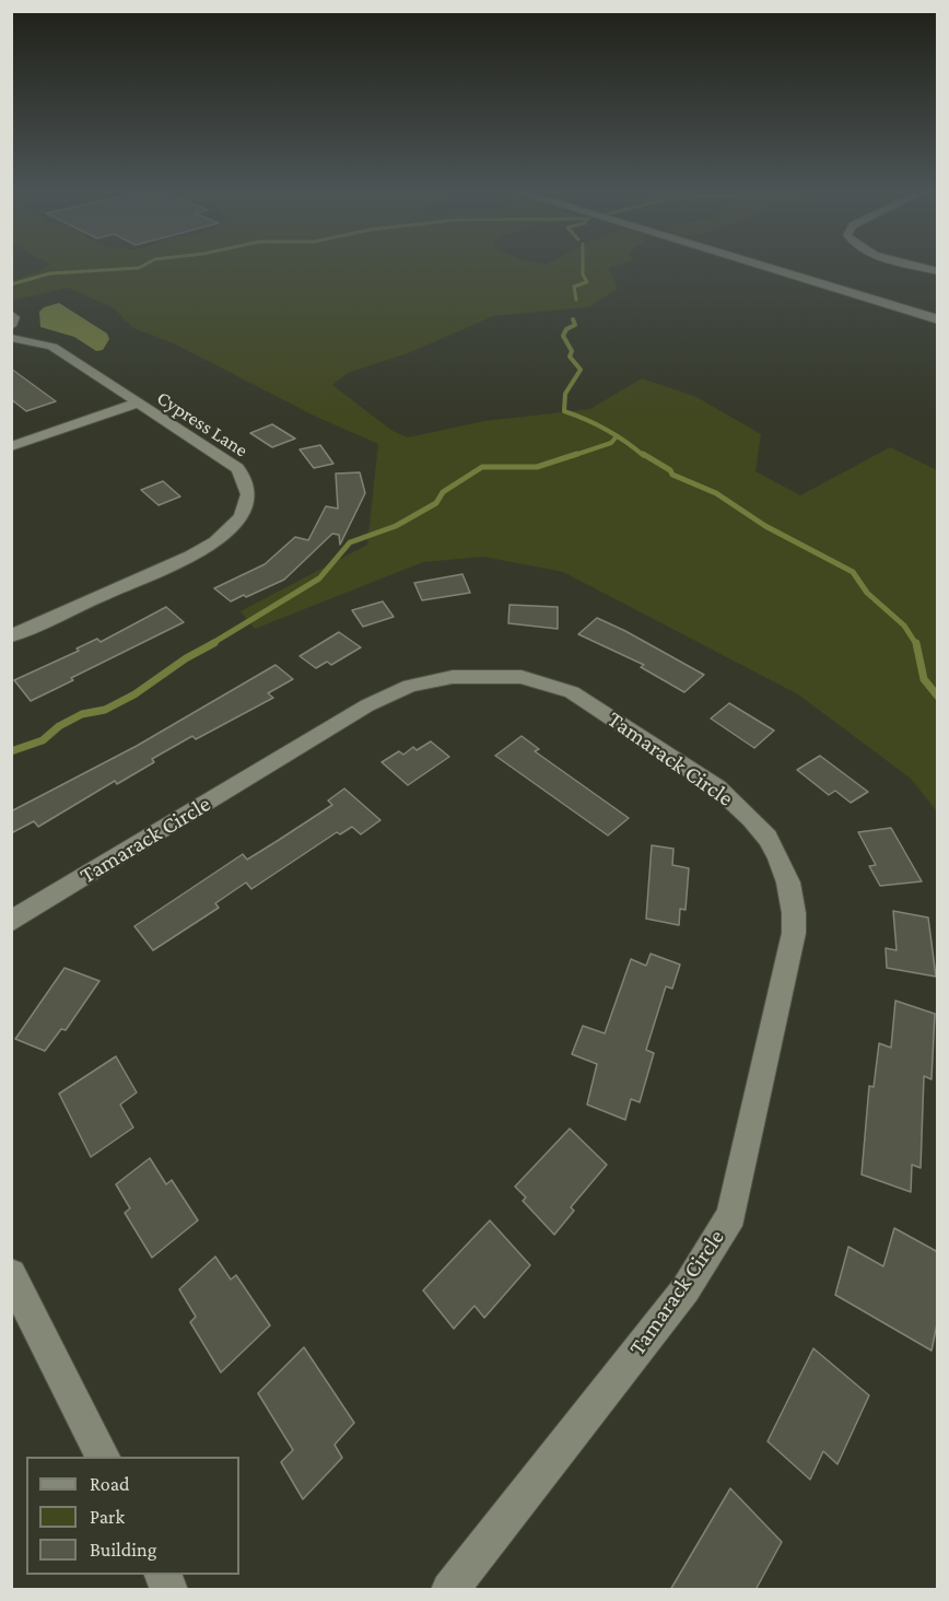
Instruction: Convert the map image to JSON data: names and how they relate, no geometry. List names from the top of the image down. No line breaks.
{"streets":{"street":["Cypress Lane","Tamarack Circle"]},"legend":["Road","Park","Building"]}
